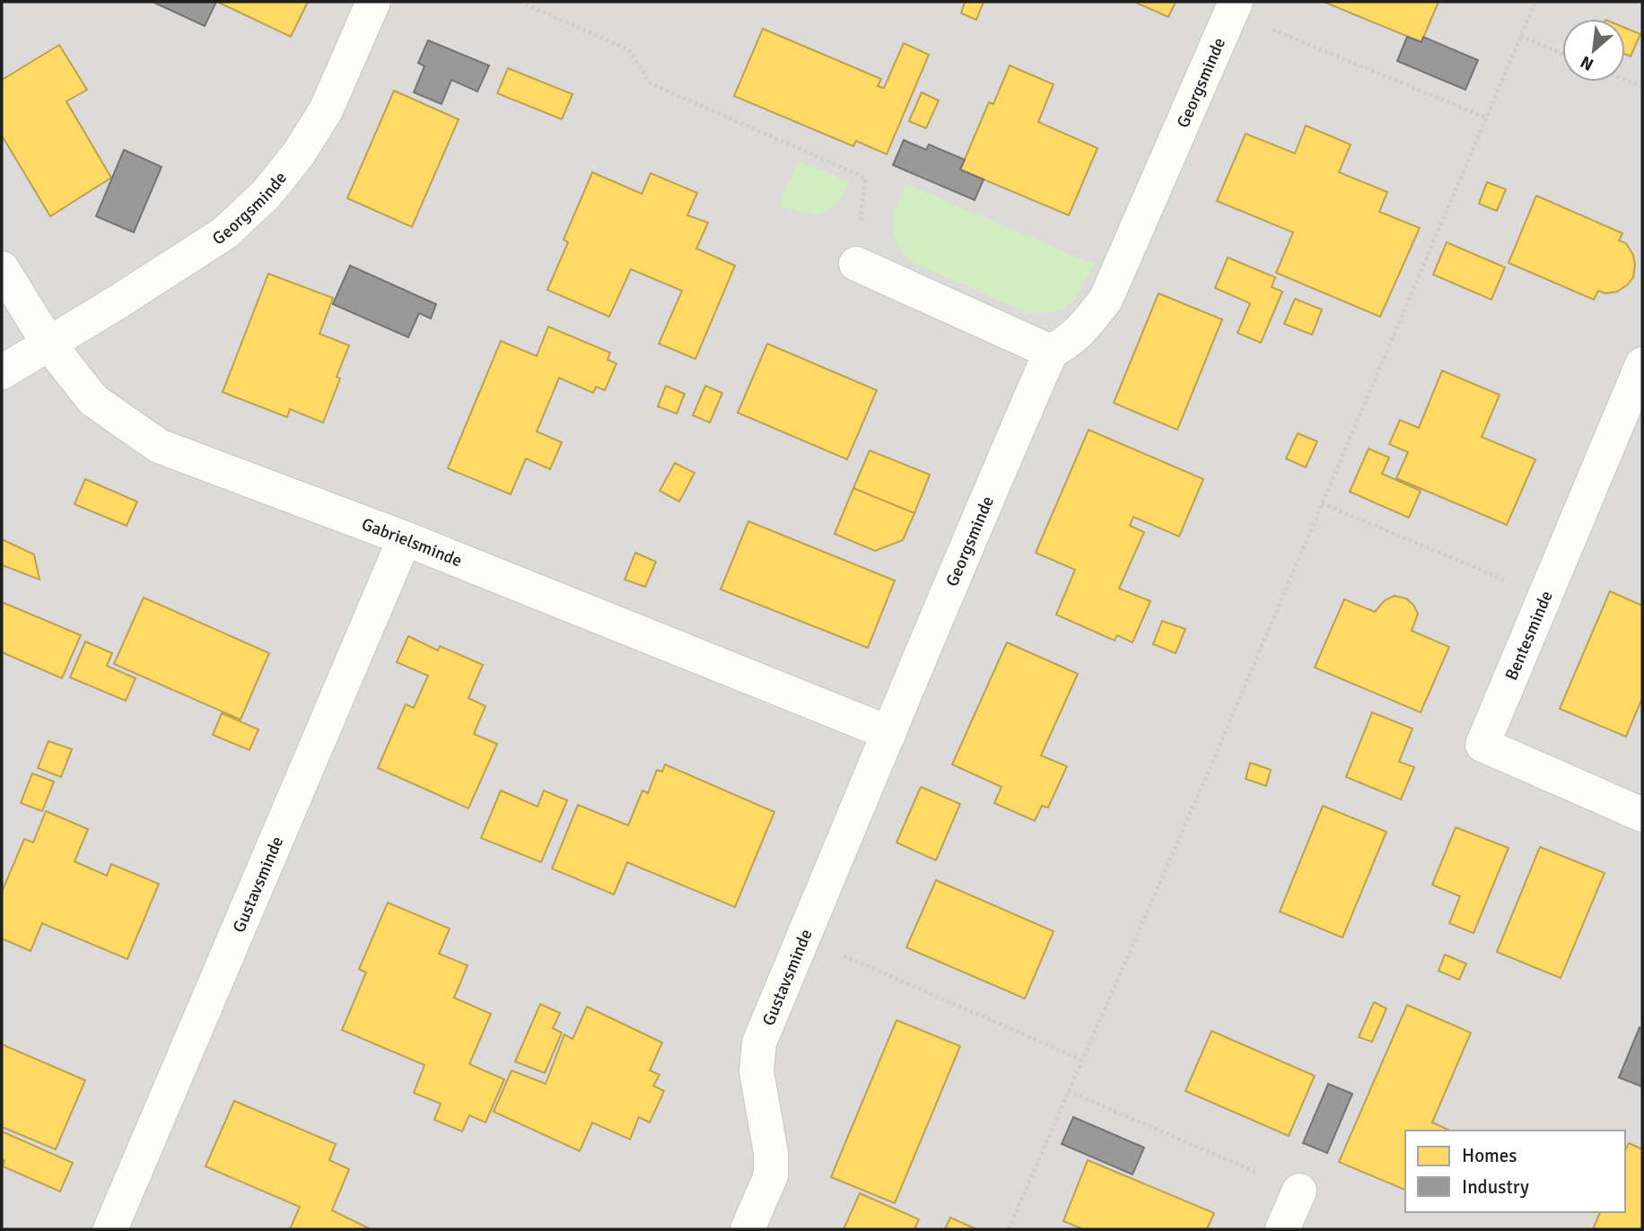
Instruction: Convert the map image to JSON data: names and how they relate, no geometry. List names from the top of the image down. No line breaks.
{"streets":{"street":["Georgsminde","Gabrielsminde","Bentesminde","Gustavsminde"]},"crossings":[["Georgsminde","Gabrielsminde"],["Georgsminde","Gustavsminde"],["Gabrielsminde","Gustavsminde"]],"legend":["Homes","Industry"],"north":"bottom left"}
